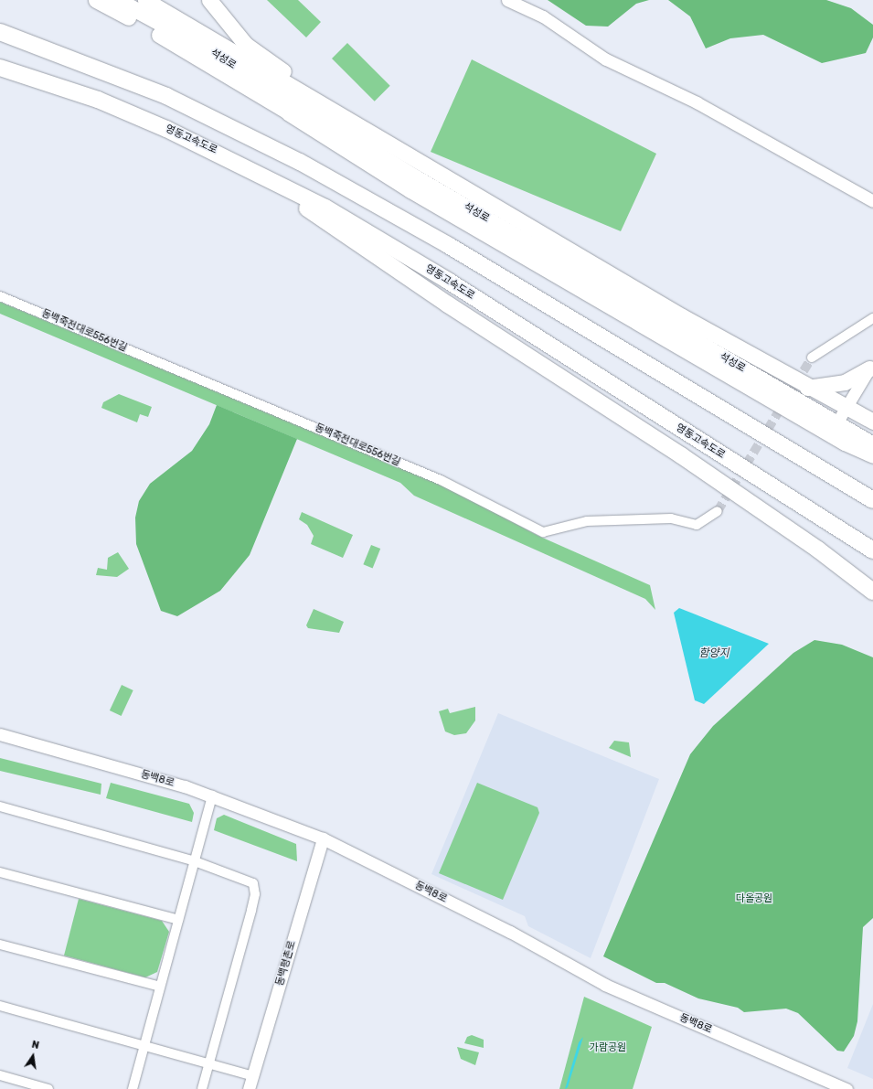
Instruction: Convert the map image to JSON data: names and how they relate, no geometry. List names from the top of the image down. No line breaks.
{"streets":{"highway":["석성로","영동고속도로"],"street":["동백죽전대로556번길","동백8로","동백평촌로"]},"crossings":[["동백8로","동백평촌로"]],"water":["함양지"],"parks":["다올공원","가람공원"],"north":"top"}
